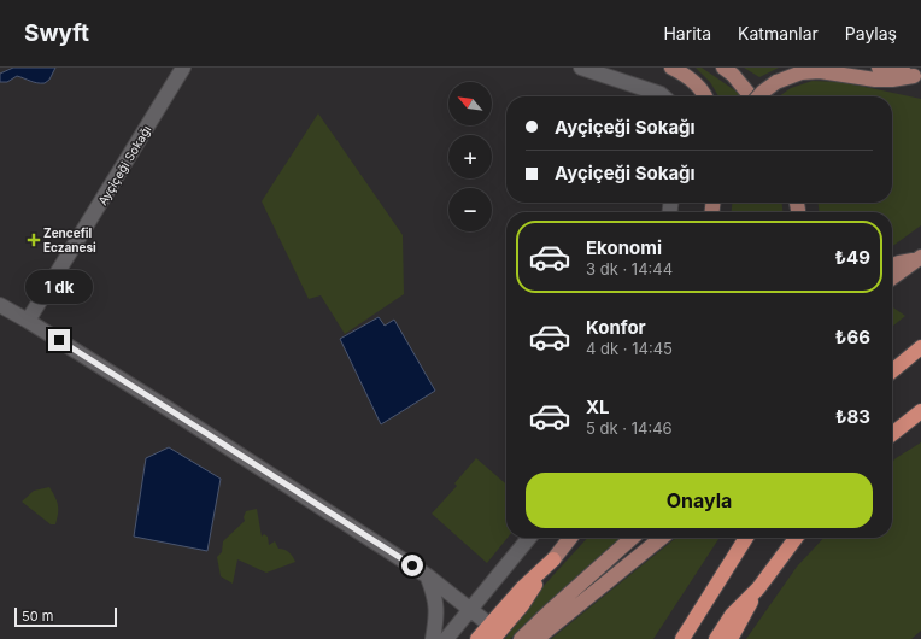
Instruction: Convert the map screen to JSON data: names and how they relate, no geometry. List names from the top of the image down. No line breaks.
{"streets":{"street":["Ayçiçeği Sokağı"]},"places":{"health":["Zencefil Eczanesi"]},"scale_bar":"50 m","north":"top left","page":{"header":"Swyft","nav":["Harita","Katmanlar","Paylaş"],"map_buttons":["+","−"],"banner":["Ayçiçeği Sokağı","Ayçiçeği Sokağı"],"list":[{"name":"Ekonomi","note":"3 dk · 14:44","value":"₺49"},{"name":"Konfor","note":"4 dk · 14:45","value":"₺66"},{"name":"XL","note":"5 dk · 14:46","value":"₺83"}],"bubble":"1 dk","buttons":"Onayla","scale":"50 m"}}
